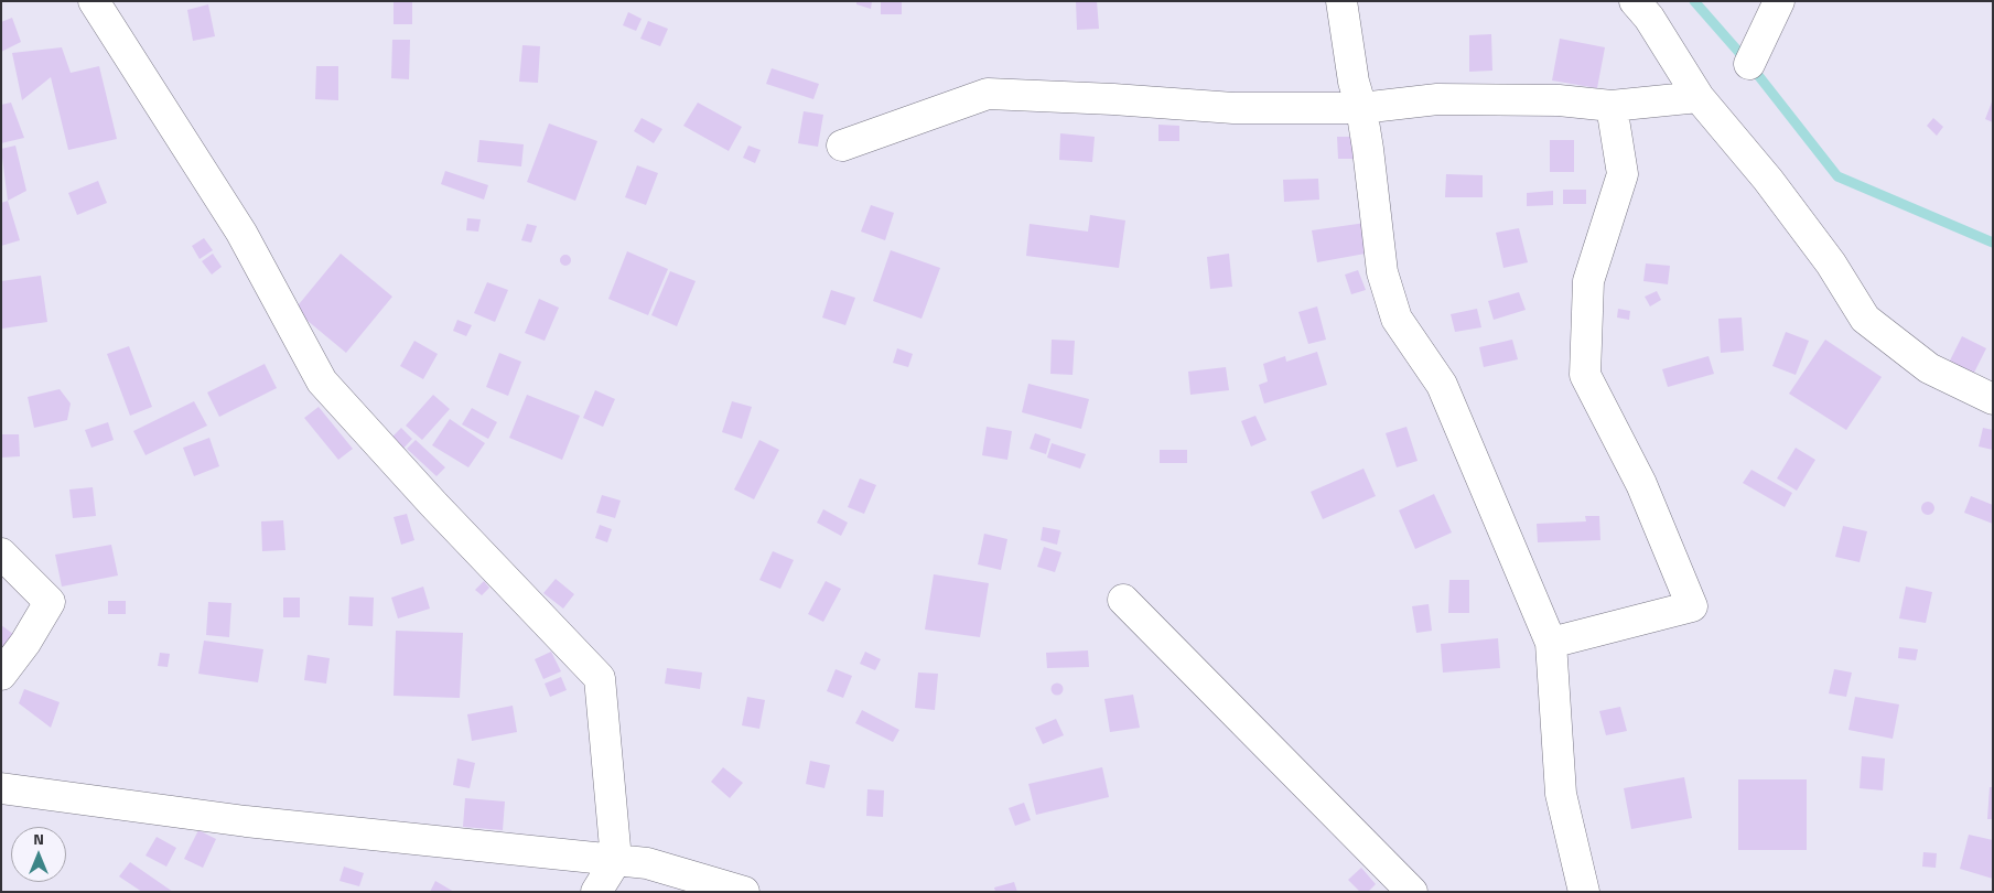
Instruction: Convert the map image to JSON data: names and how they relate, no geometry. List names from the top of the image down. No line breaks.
{"north":"top"}
